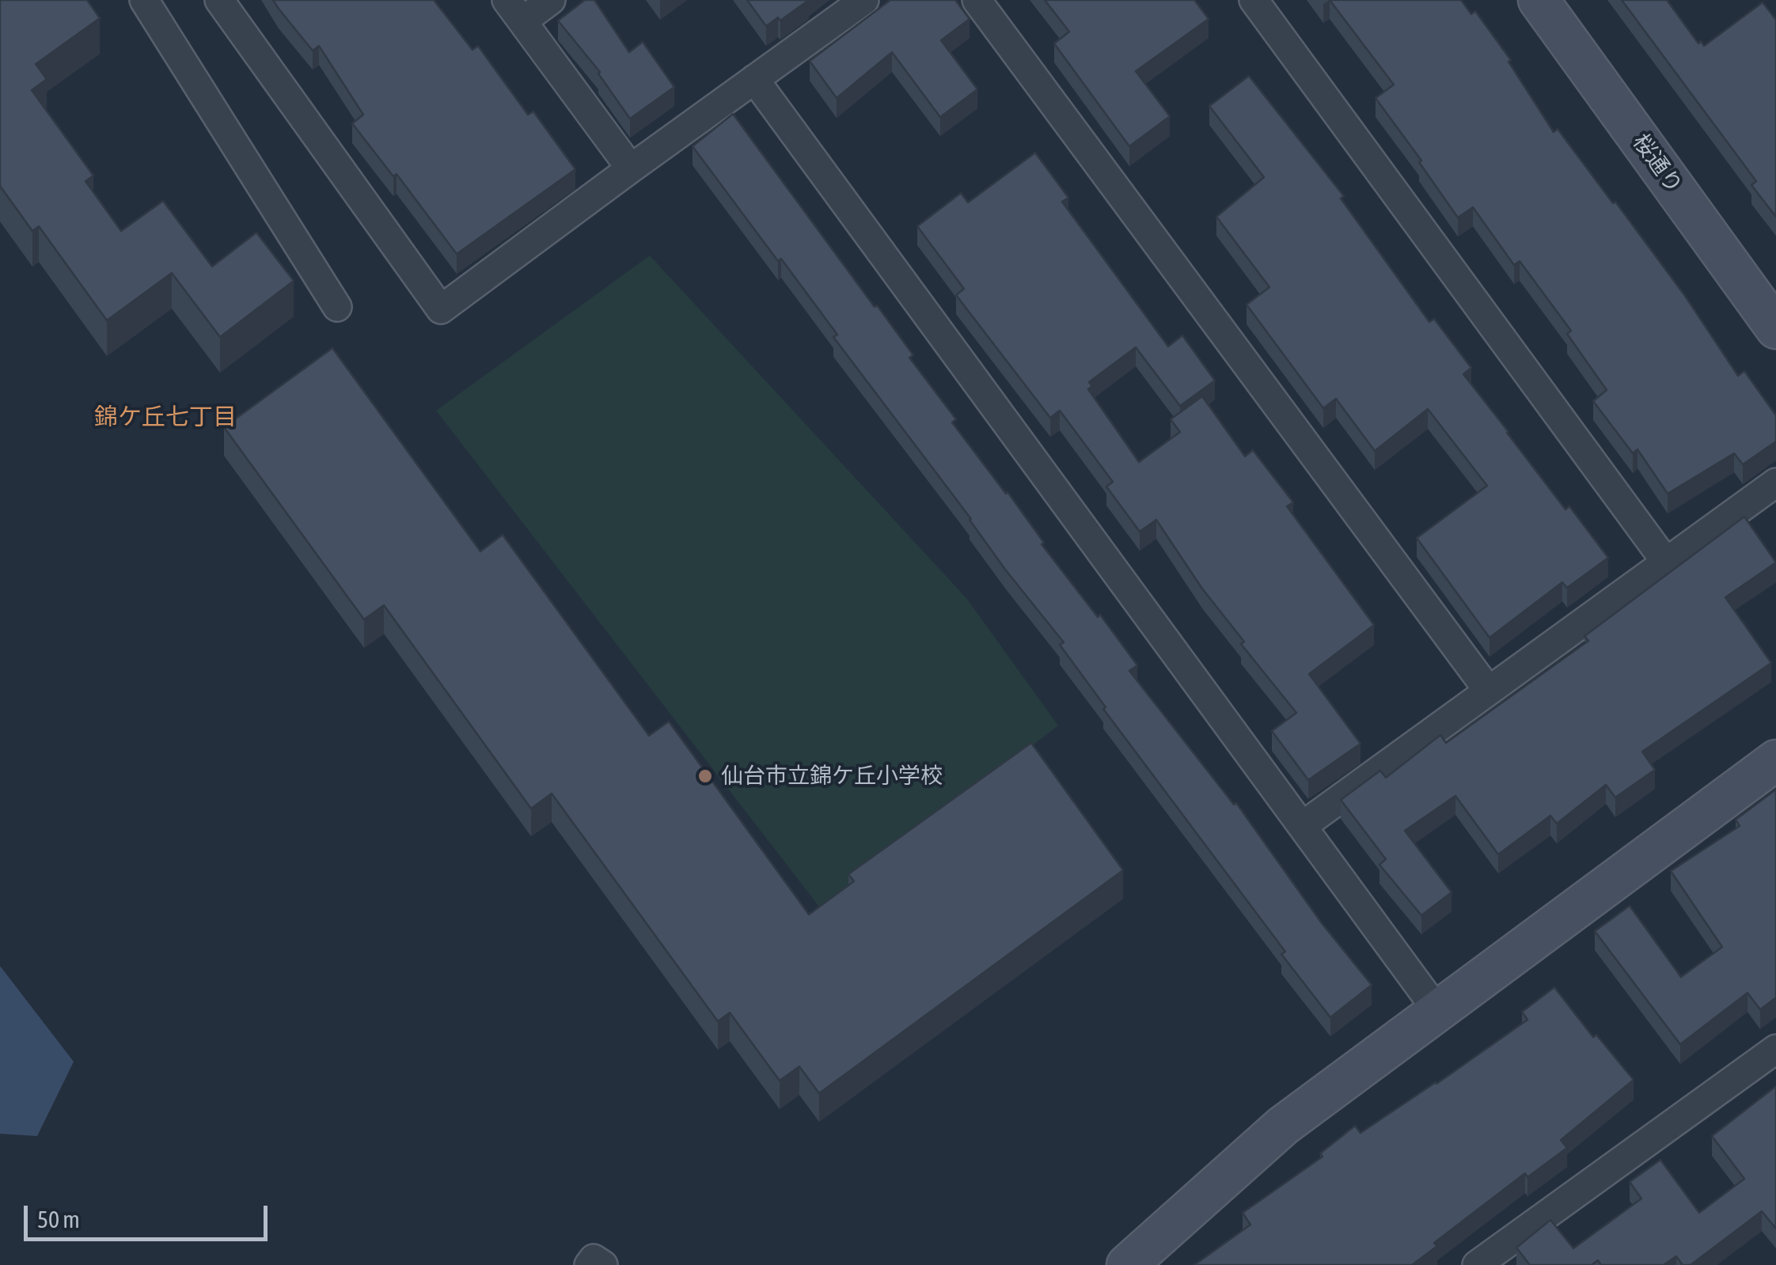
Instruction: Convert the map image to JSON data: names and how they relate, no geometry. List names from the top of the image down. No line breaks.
{"streets":{"street":["桜通り"]},"districts":["錦ケ丘七丁目"],"places":["仙台市立錦ケ丘小学校"],"scale_bar":"50 m"}
